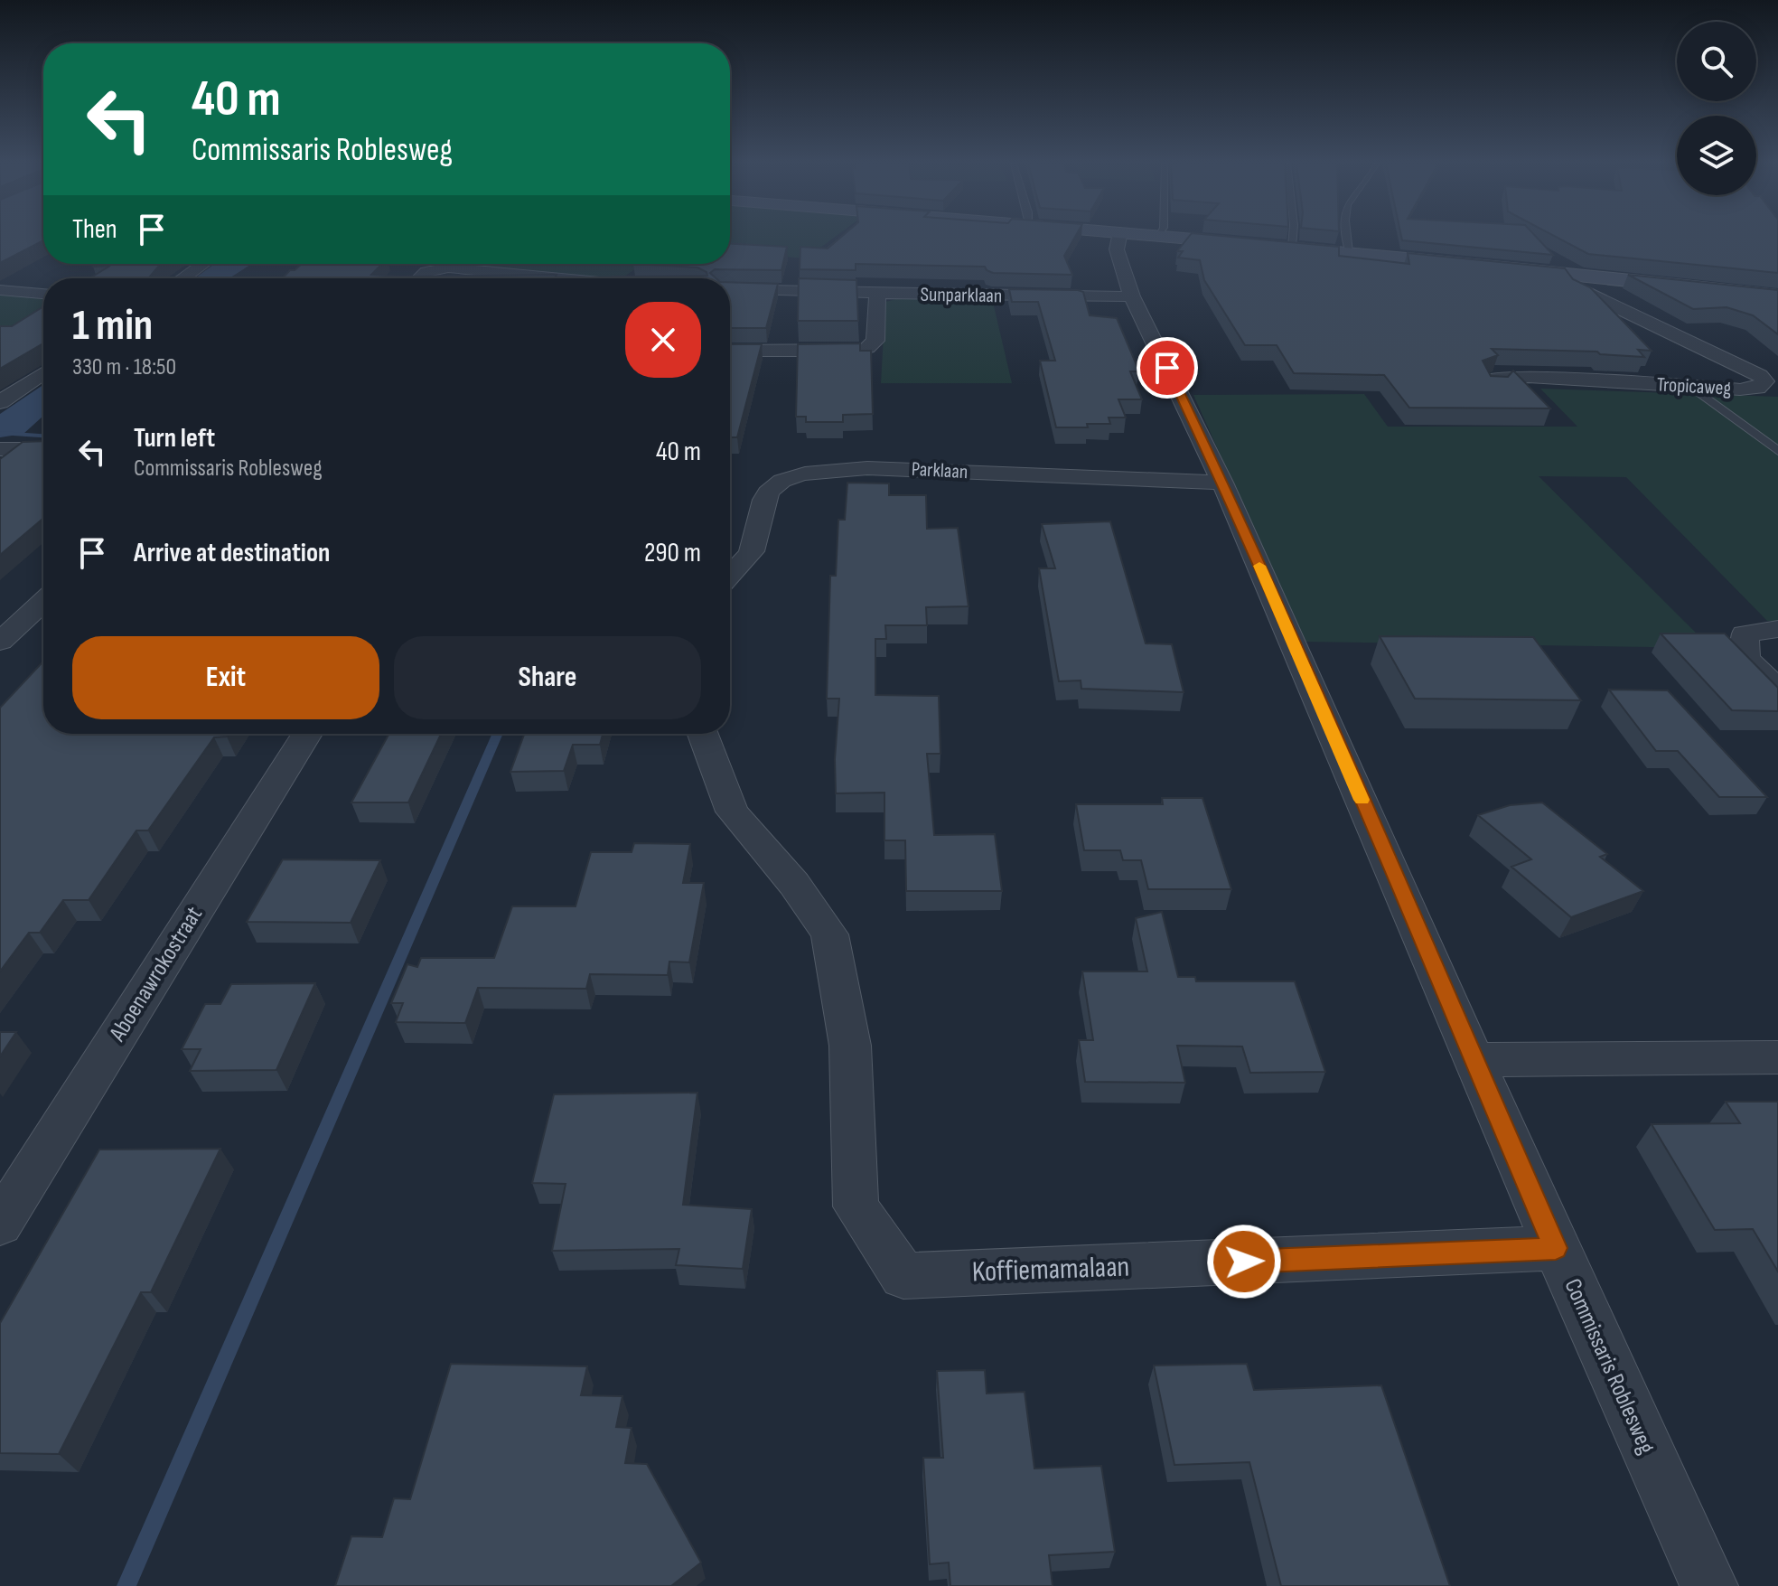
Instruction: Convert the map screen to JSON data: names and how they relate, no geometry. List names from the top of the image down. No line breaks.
{"streets":{"street":["Sunparklaan","Tropicaweg","Parklaan","Aboenawrokostraat","Koffiemamalaan","Commissaris Roblesweg"]},"crossings":[["Sunparklaan","Commissaris Roblesweg"],["Parklaan","Commissaris Roblesweg"],["Koffiemamalaan","Commissaris Roblesweg"]],"page":{"turn":["40 m","Commissaris Roblesweg"],"then":"Then","heading":["1 min","330 m · 18:50"],"list":[{"name":"Turn left","note":"Commissaris Roblesweg","value":"40 m"},{"name":"Arrive at destination","value":"290 m"}],"buttons":["Exit","Share"]}}
